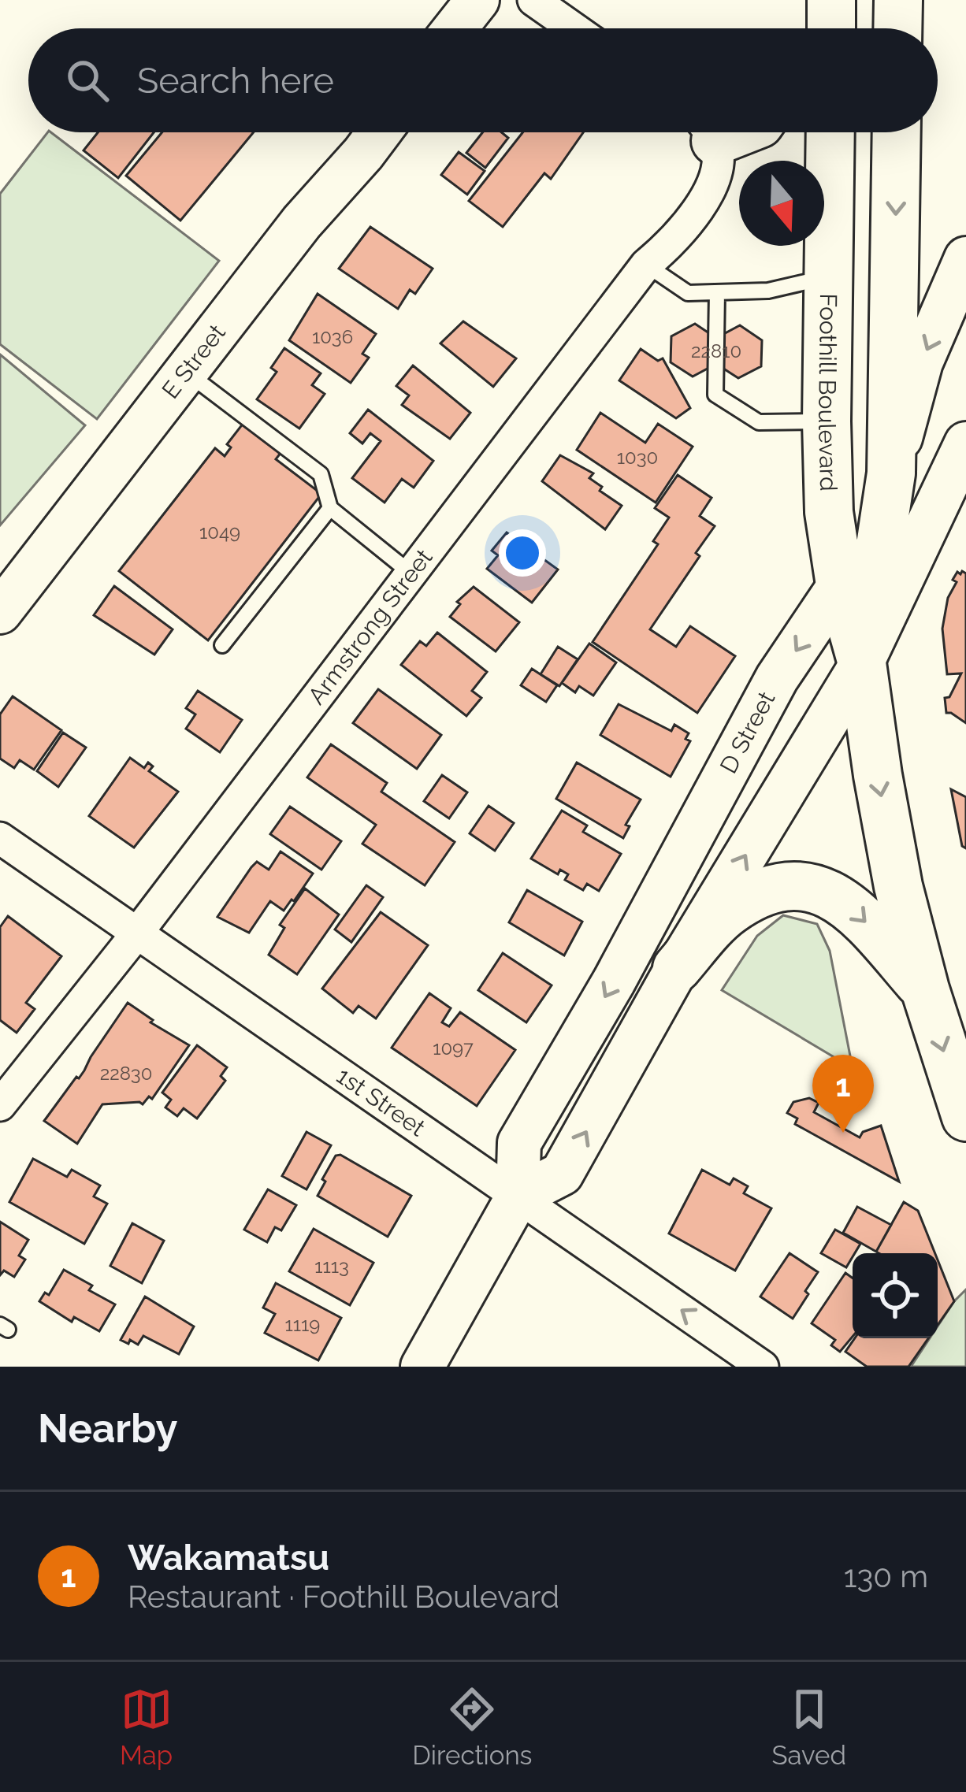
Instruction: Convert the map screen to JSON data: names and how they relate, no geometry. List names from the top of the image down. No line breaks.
{"streets":{"main road":["E Street","Foothill Boulevard","D Street"],"street":["Armstrong Street","1st Street"]},"crossings":[["Foothill Boulevard","D Street"],["Armstrong Street","1st Street"],["D Street","1st Street"]],"house_numbers":["1036","22810","1030","1049","1097","22830","1113","1119"],"north":"bottom","page":{"search":"Search here","pins":"1","heading":"Nearby","list":[{"mark":"1","name":"Wakamatsu","note":"Restaurant · Foothill Boulevard","value":"130 m"}],"nav":["Map","Directions","Saved"]}}
